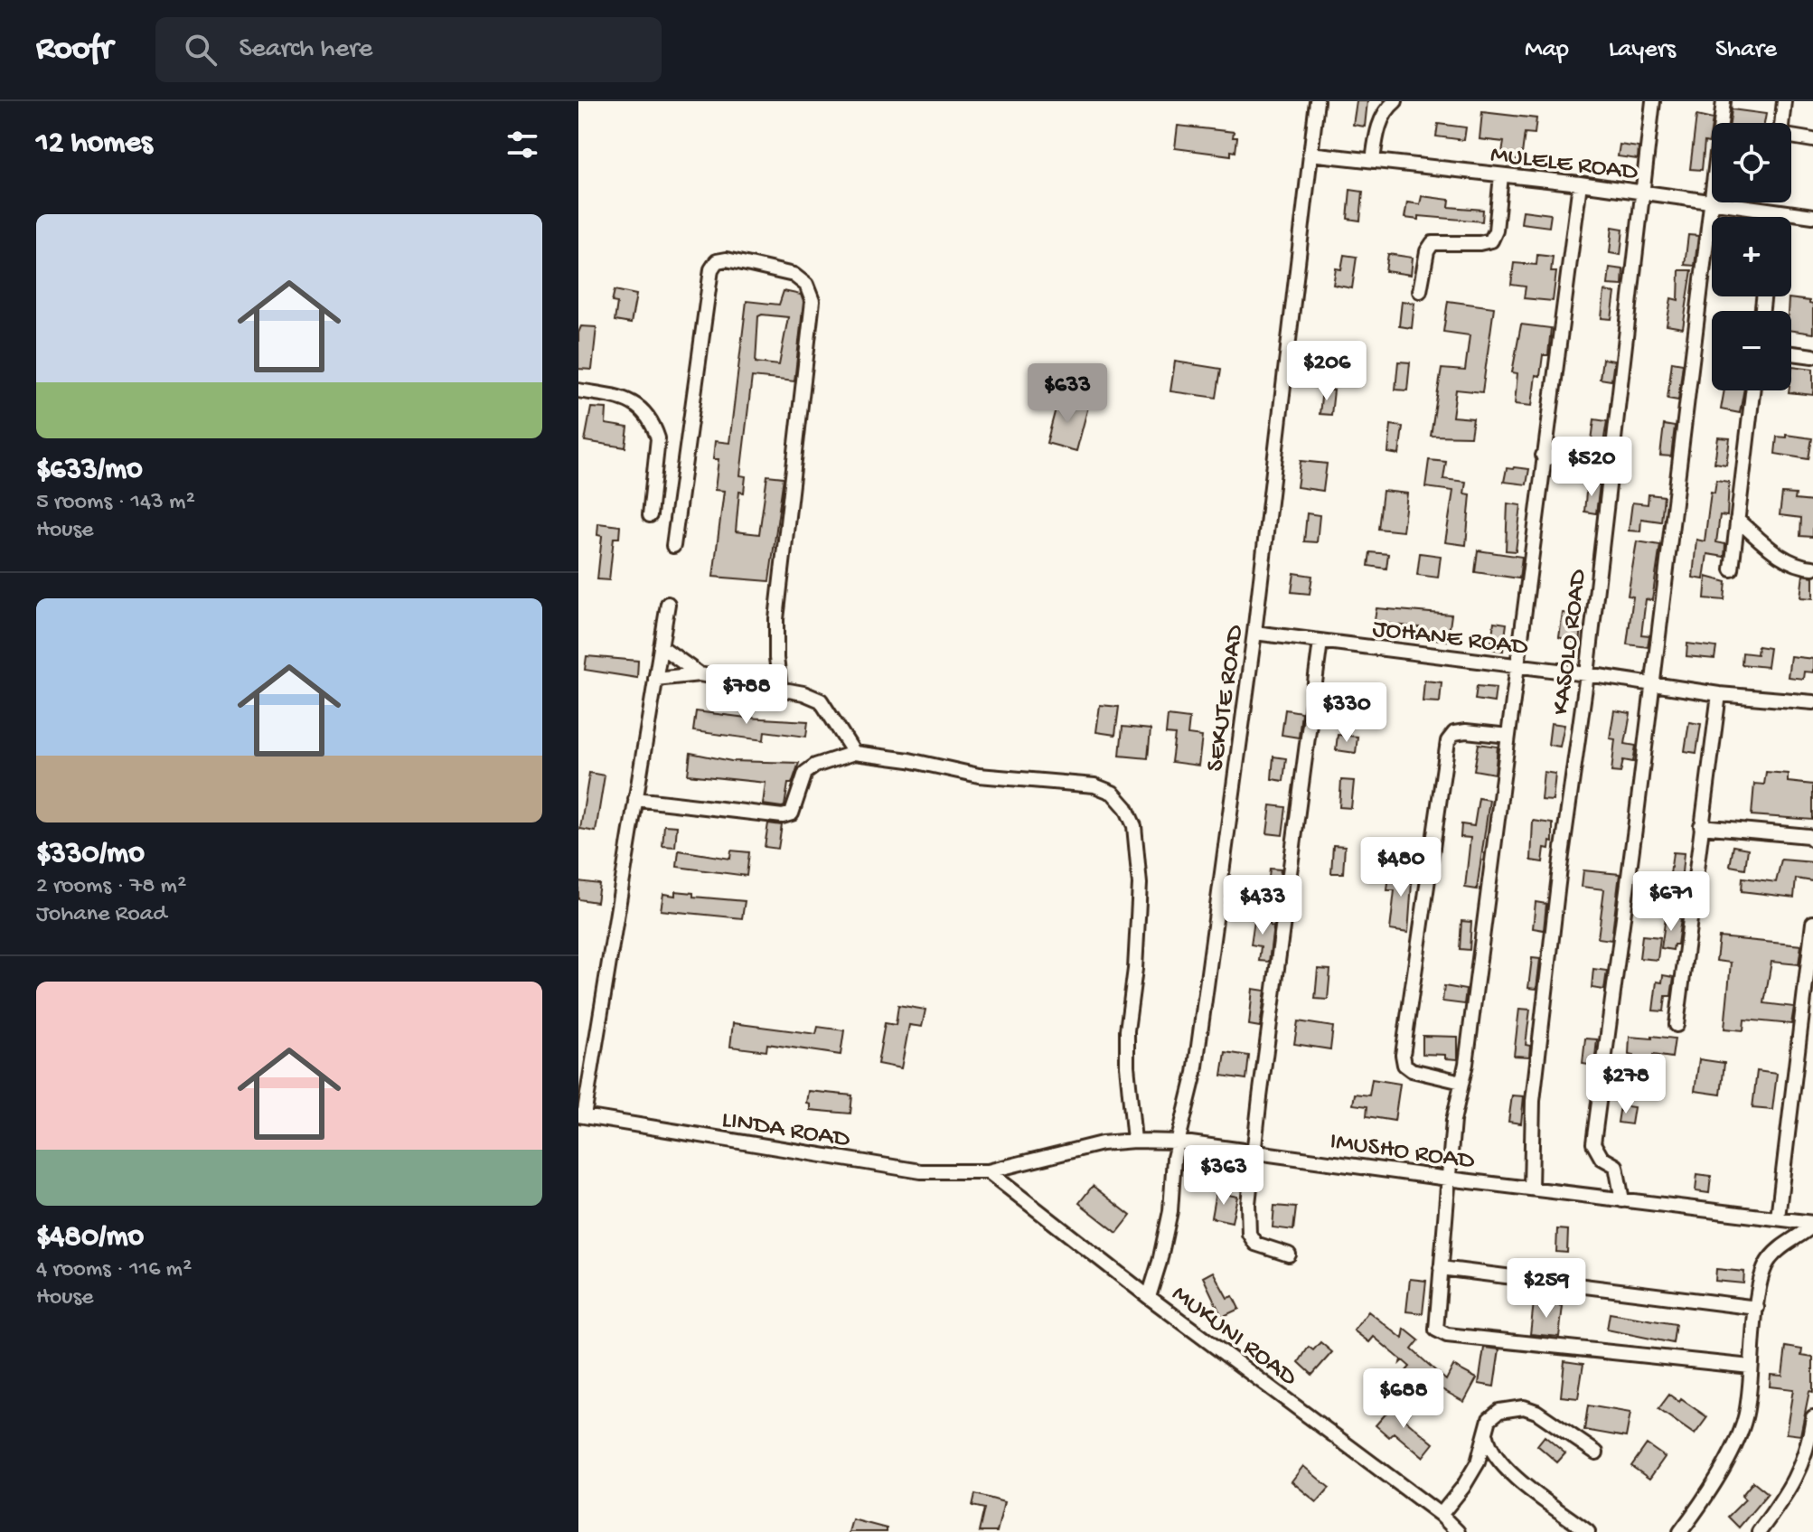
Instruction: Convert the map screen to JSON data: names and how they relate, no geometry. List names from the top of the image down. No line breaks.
{"streets":{"street":["MULELE ROAD","JOHANE ROAD","KASOLO ROAD","SEKUTE ROAD","LINDA ROAD","IMUSHO ROAD","MUKUNI ROAD"]},"crossings":[["MULELE ROAD","KASOLO ROAD"],["MULELE ROAD","SEKUTE ROAD"],["JOHANE ROAD","KASOLO ROAD"],["JOHANE ROAD","SEKUTE ROAD"],["KASOLO ROAD","IMUSHO ROAD"],["SEKUTE ROAD","IMUSHO ROAD"],["SEKUTE ROAD","MUKUNI ROAD"],["LINDA ROAD","IMUSHO ROAD"],["LINDA ROAD","MUKUNI ROAD"],["IMUSHO ROAD","MUKUNI ROAD"]],"page":{"header":"Roofr","search":"Search here","nav":["Map","Layers","Share"],"heading":"12 homes","map_buttons":["+","−"],"list":[{"name":"$633/mo","note":"5 rooms · 143 m² · House"},{"name":"$330/mo","note":"2 rooms · 78 m² · Johane Road"},{"name":"$480/mo","note":"4 rooms · 116 m² · House"}],"price":["$206","$633","$520","$788","$330","$480","$671","$433","$278","$363","$259","$688"]}}
